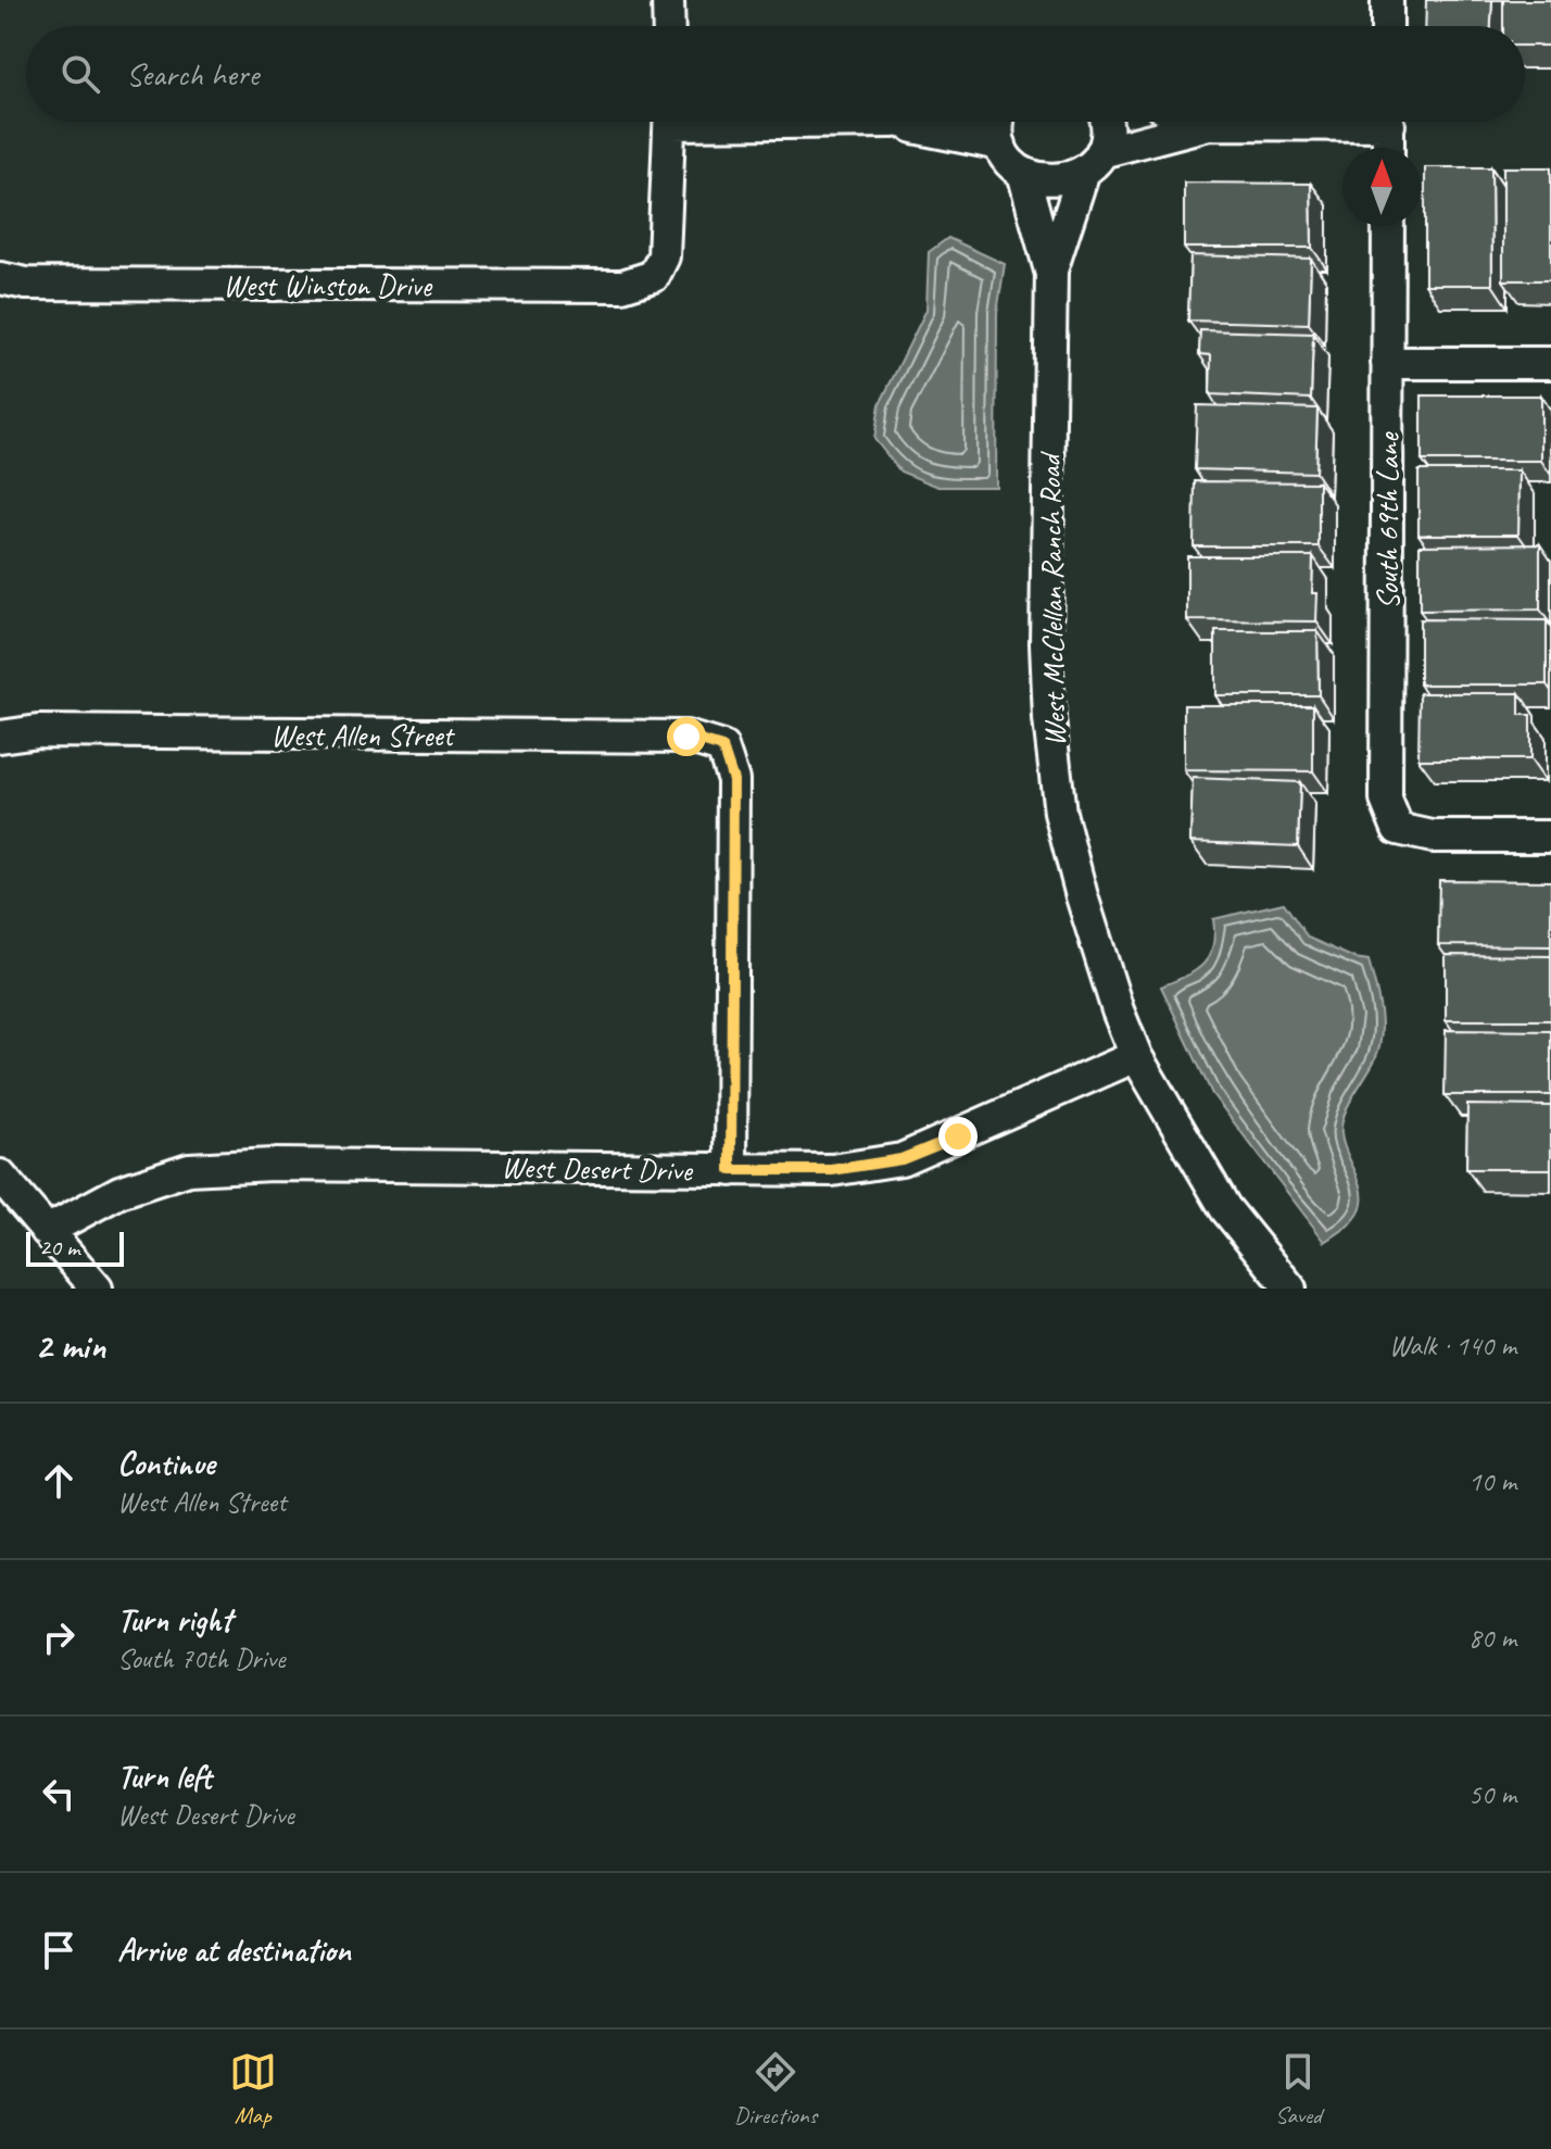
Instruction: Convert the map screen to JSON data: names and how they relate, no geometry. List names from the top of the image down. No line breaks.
{"streets":{"street":["West Winston Drive","South 69th Lane","West McClellan Ranch Road","West Allen Street","West Desert Drive"]},"crossings":[["West McClellan Ranch Road","West Desert Drive"],["West Allen Street","West Desert Drive"]],"scale_bar":"20 m","north":"top","page":{"search":"Search here","scale":"20 m","heading":["2 min","Walk · 140 m"],"list":[["Continue","West Allen Street","10 m"],["Turn right","South 70th Drive","80 m"],["Turn left","West Desert Drive","50 m"],"Arrive at destination"],"nav":["Map","Directions","Saved"]}}
